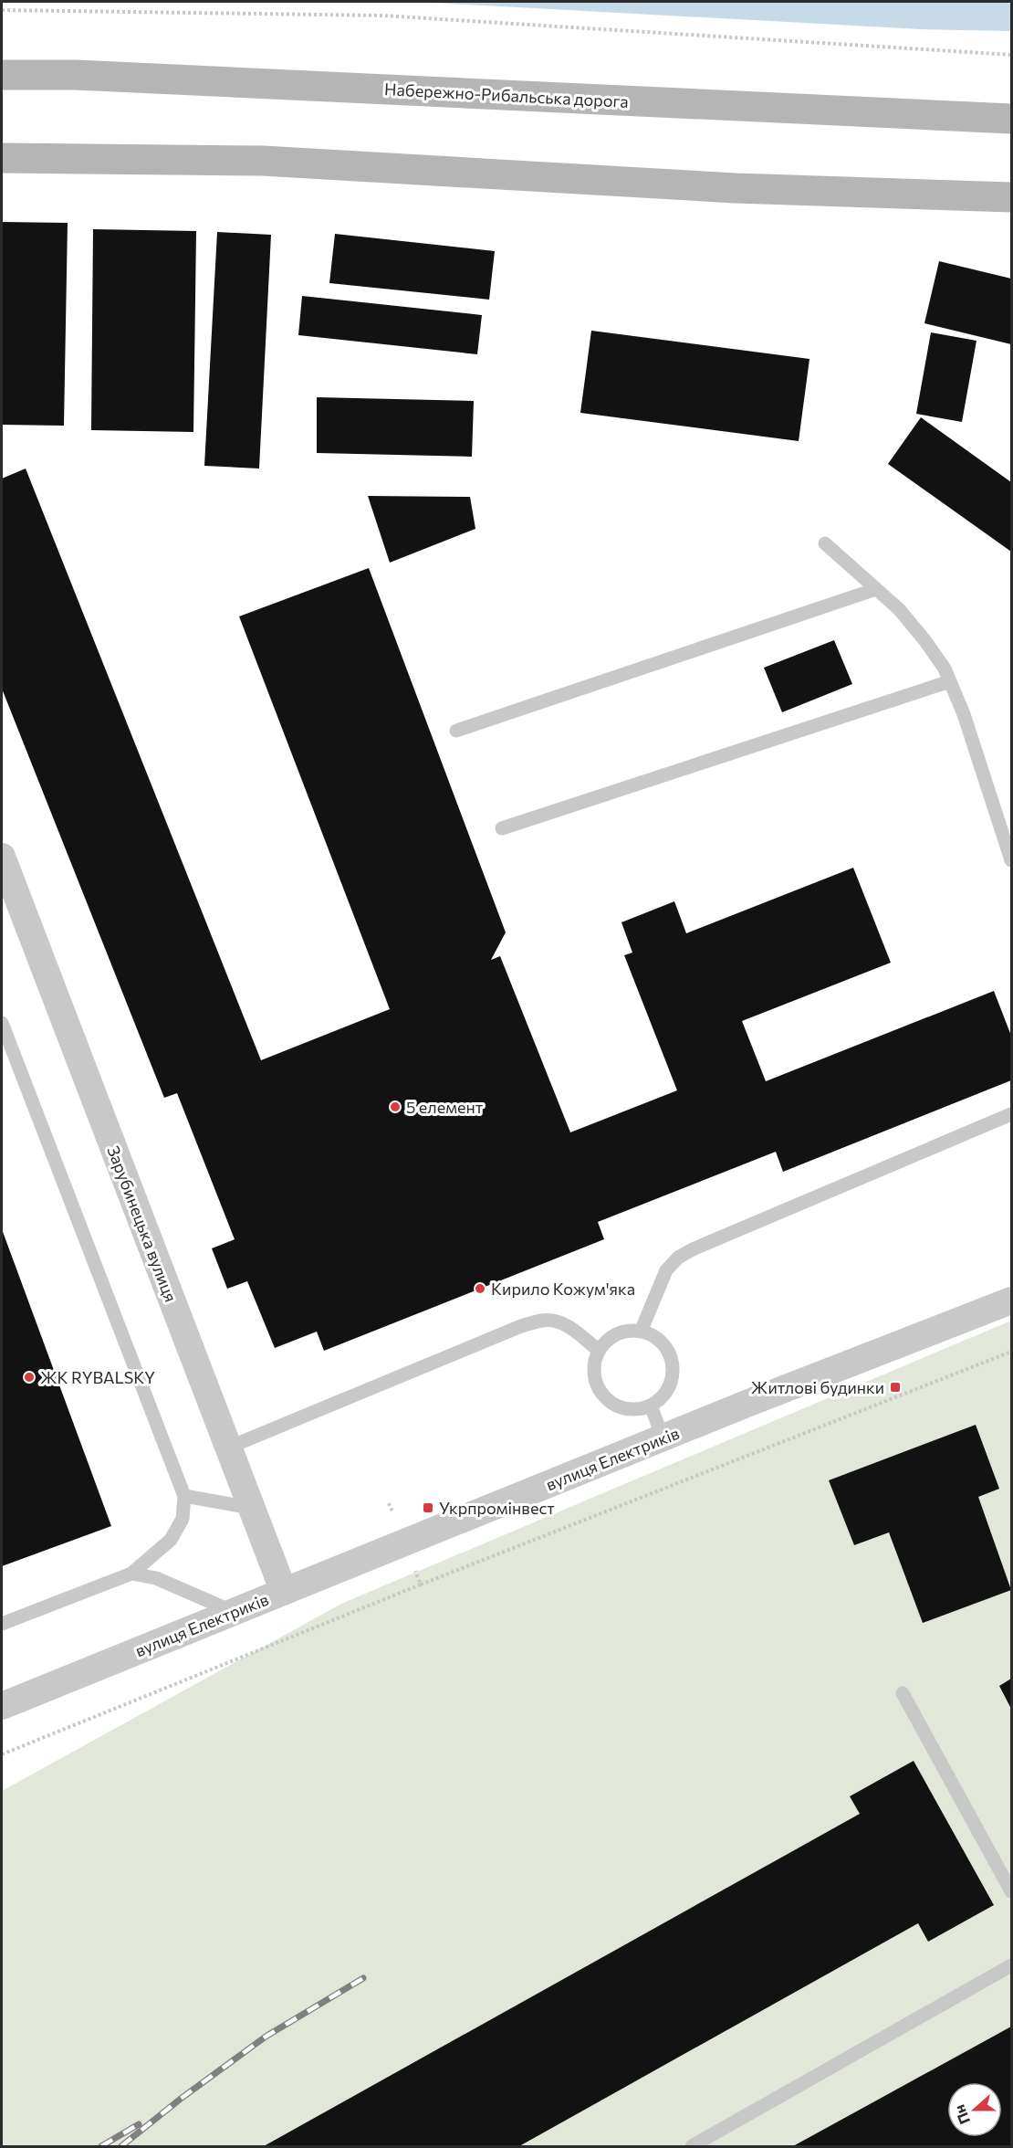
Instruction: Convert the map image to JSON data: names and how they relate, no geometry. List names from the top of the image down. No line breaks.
{"streets":{"main road":["Набережно-Рибальська дорога"],"street":["Зарубинецька вулиця","вулиця Електриків"]},"crossings":[["Зарубинецька вулиця","вулиця Електриків"]],"places":{"other":["5 елемент","Кирило Кожум'яка","ЖК RYBALSKY"],"transit":["Житлові будинки","Укрпромінвест"]},"north":"left"}
